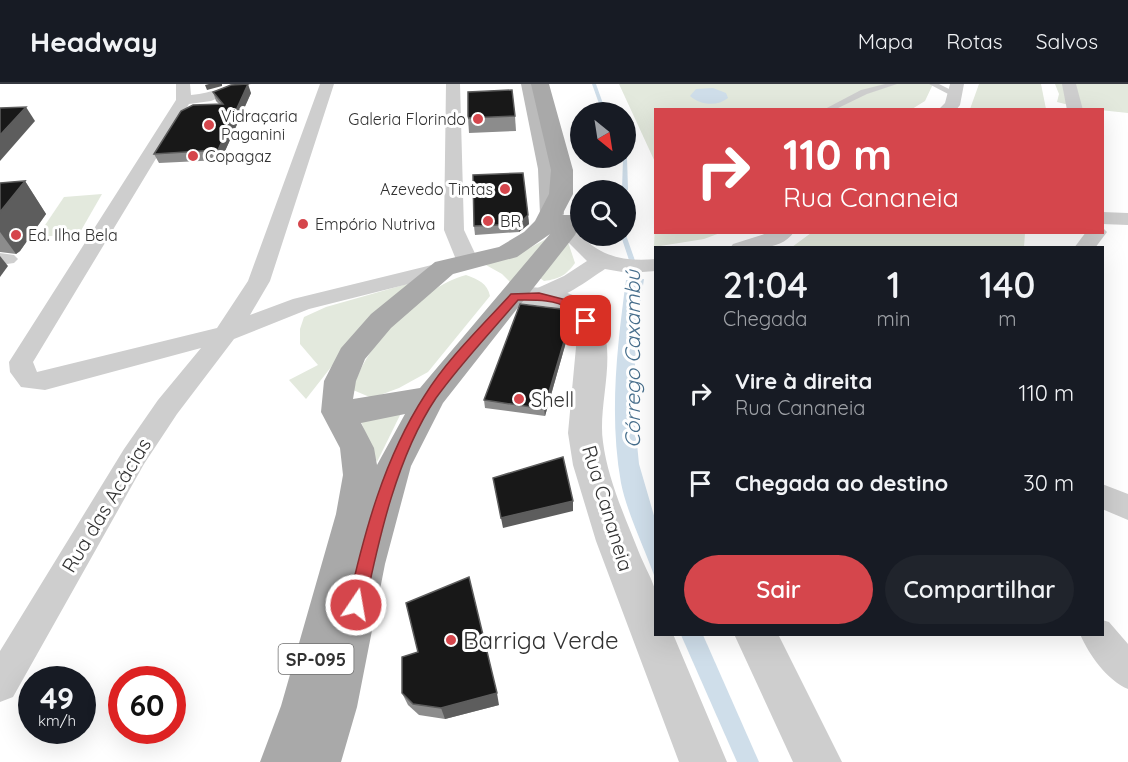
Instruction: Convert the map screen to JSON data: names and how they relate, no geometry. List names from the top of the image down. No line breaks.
{"streets":{"main road":["SP-095"],"street":["Rua das Acácias","Rua Cananeia"]},"crossings":[["Rua Cananeia","SP-095"]],"water":["Córrego Caxambú"],"places":["Galeria Florindo","Vidraçaria Paganini","Copagaz","Azevedo Tintas","BR","Empório Nutriva","Ed. Ilha Bela","Shell","Barriga Verde"],"north":"bottom right","page":{"header":"Headway","nav":["Mapa","Rotas","Salvos"],"turn":["110 m","Rua Cananeia"],"eta":["21:04","Chegada","1","min","140","m"],"list":[{"name":"Vire à direita","note":"Rua Cananeia","value":"110 m"},{"name":"Chegada ao destino","value":"30 m"}],"buttons":["Sair","Compartilhar"],"speed":"49 km/h","limit":"60"}}
